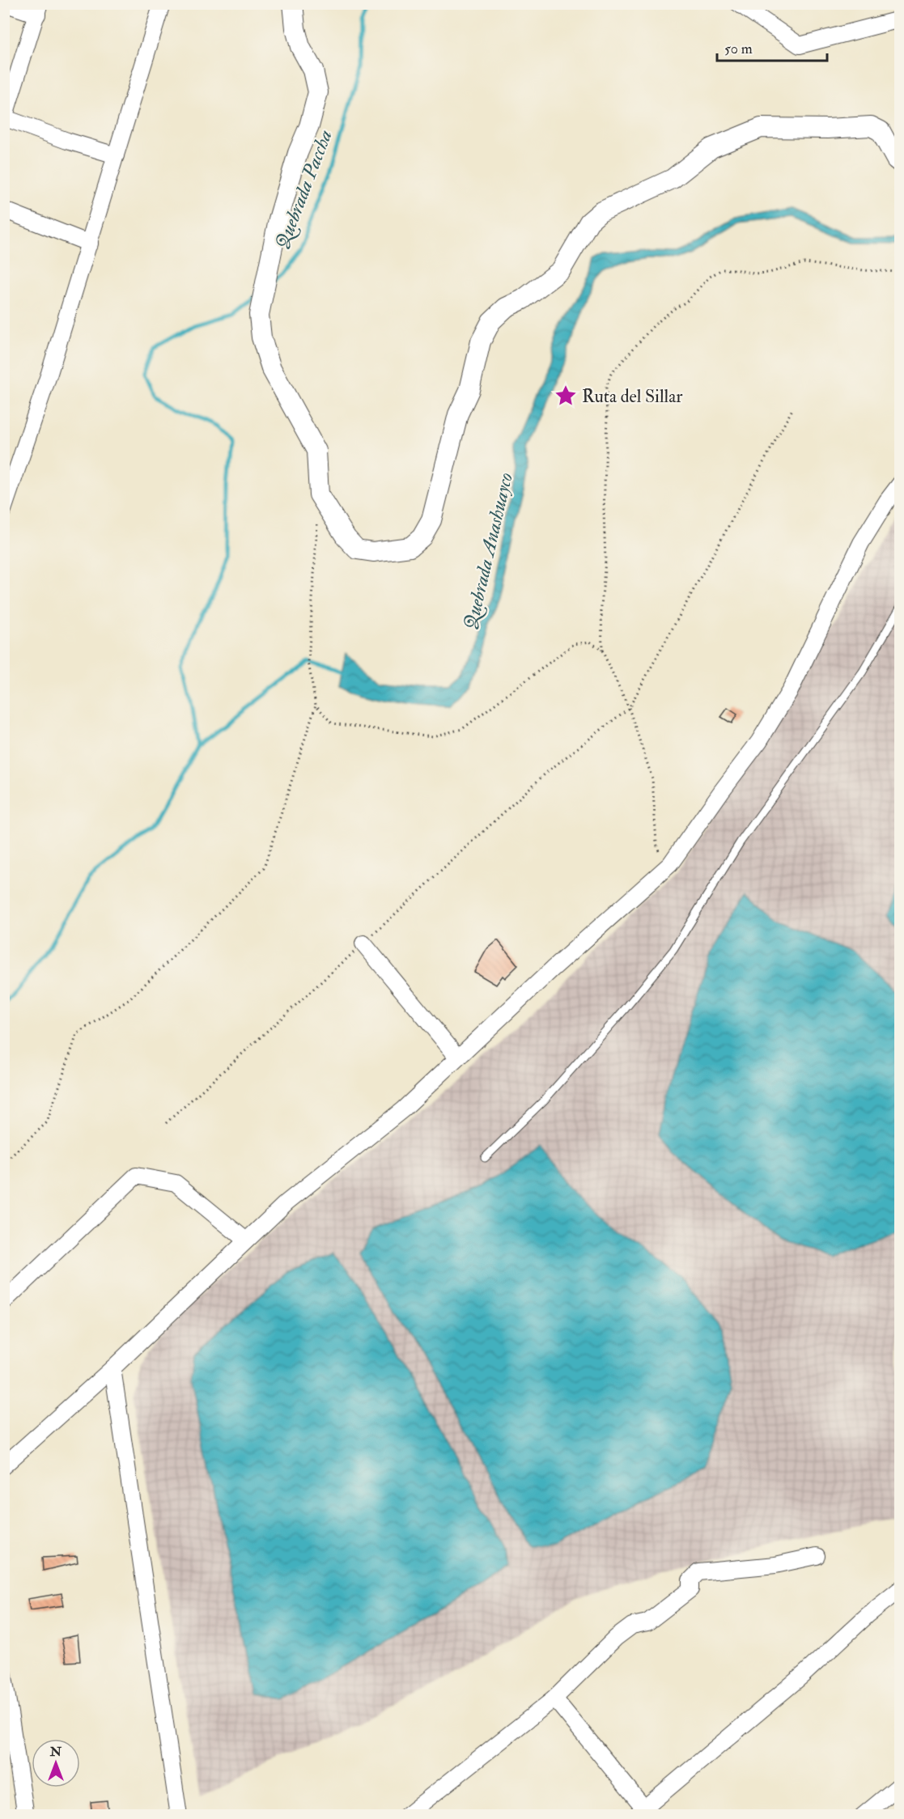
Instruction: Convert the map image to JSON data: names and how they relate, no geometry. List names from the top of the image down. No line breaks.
{"water":["Quebrada Paccha","Quebrada Anashuayco"],"places":{"place":["Ruta del Sillar"]},"scale_bar":"50 m","north":"top"}
